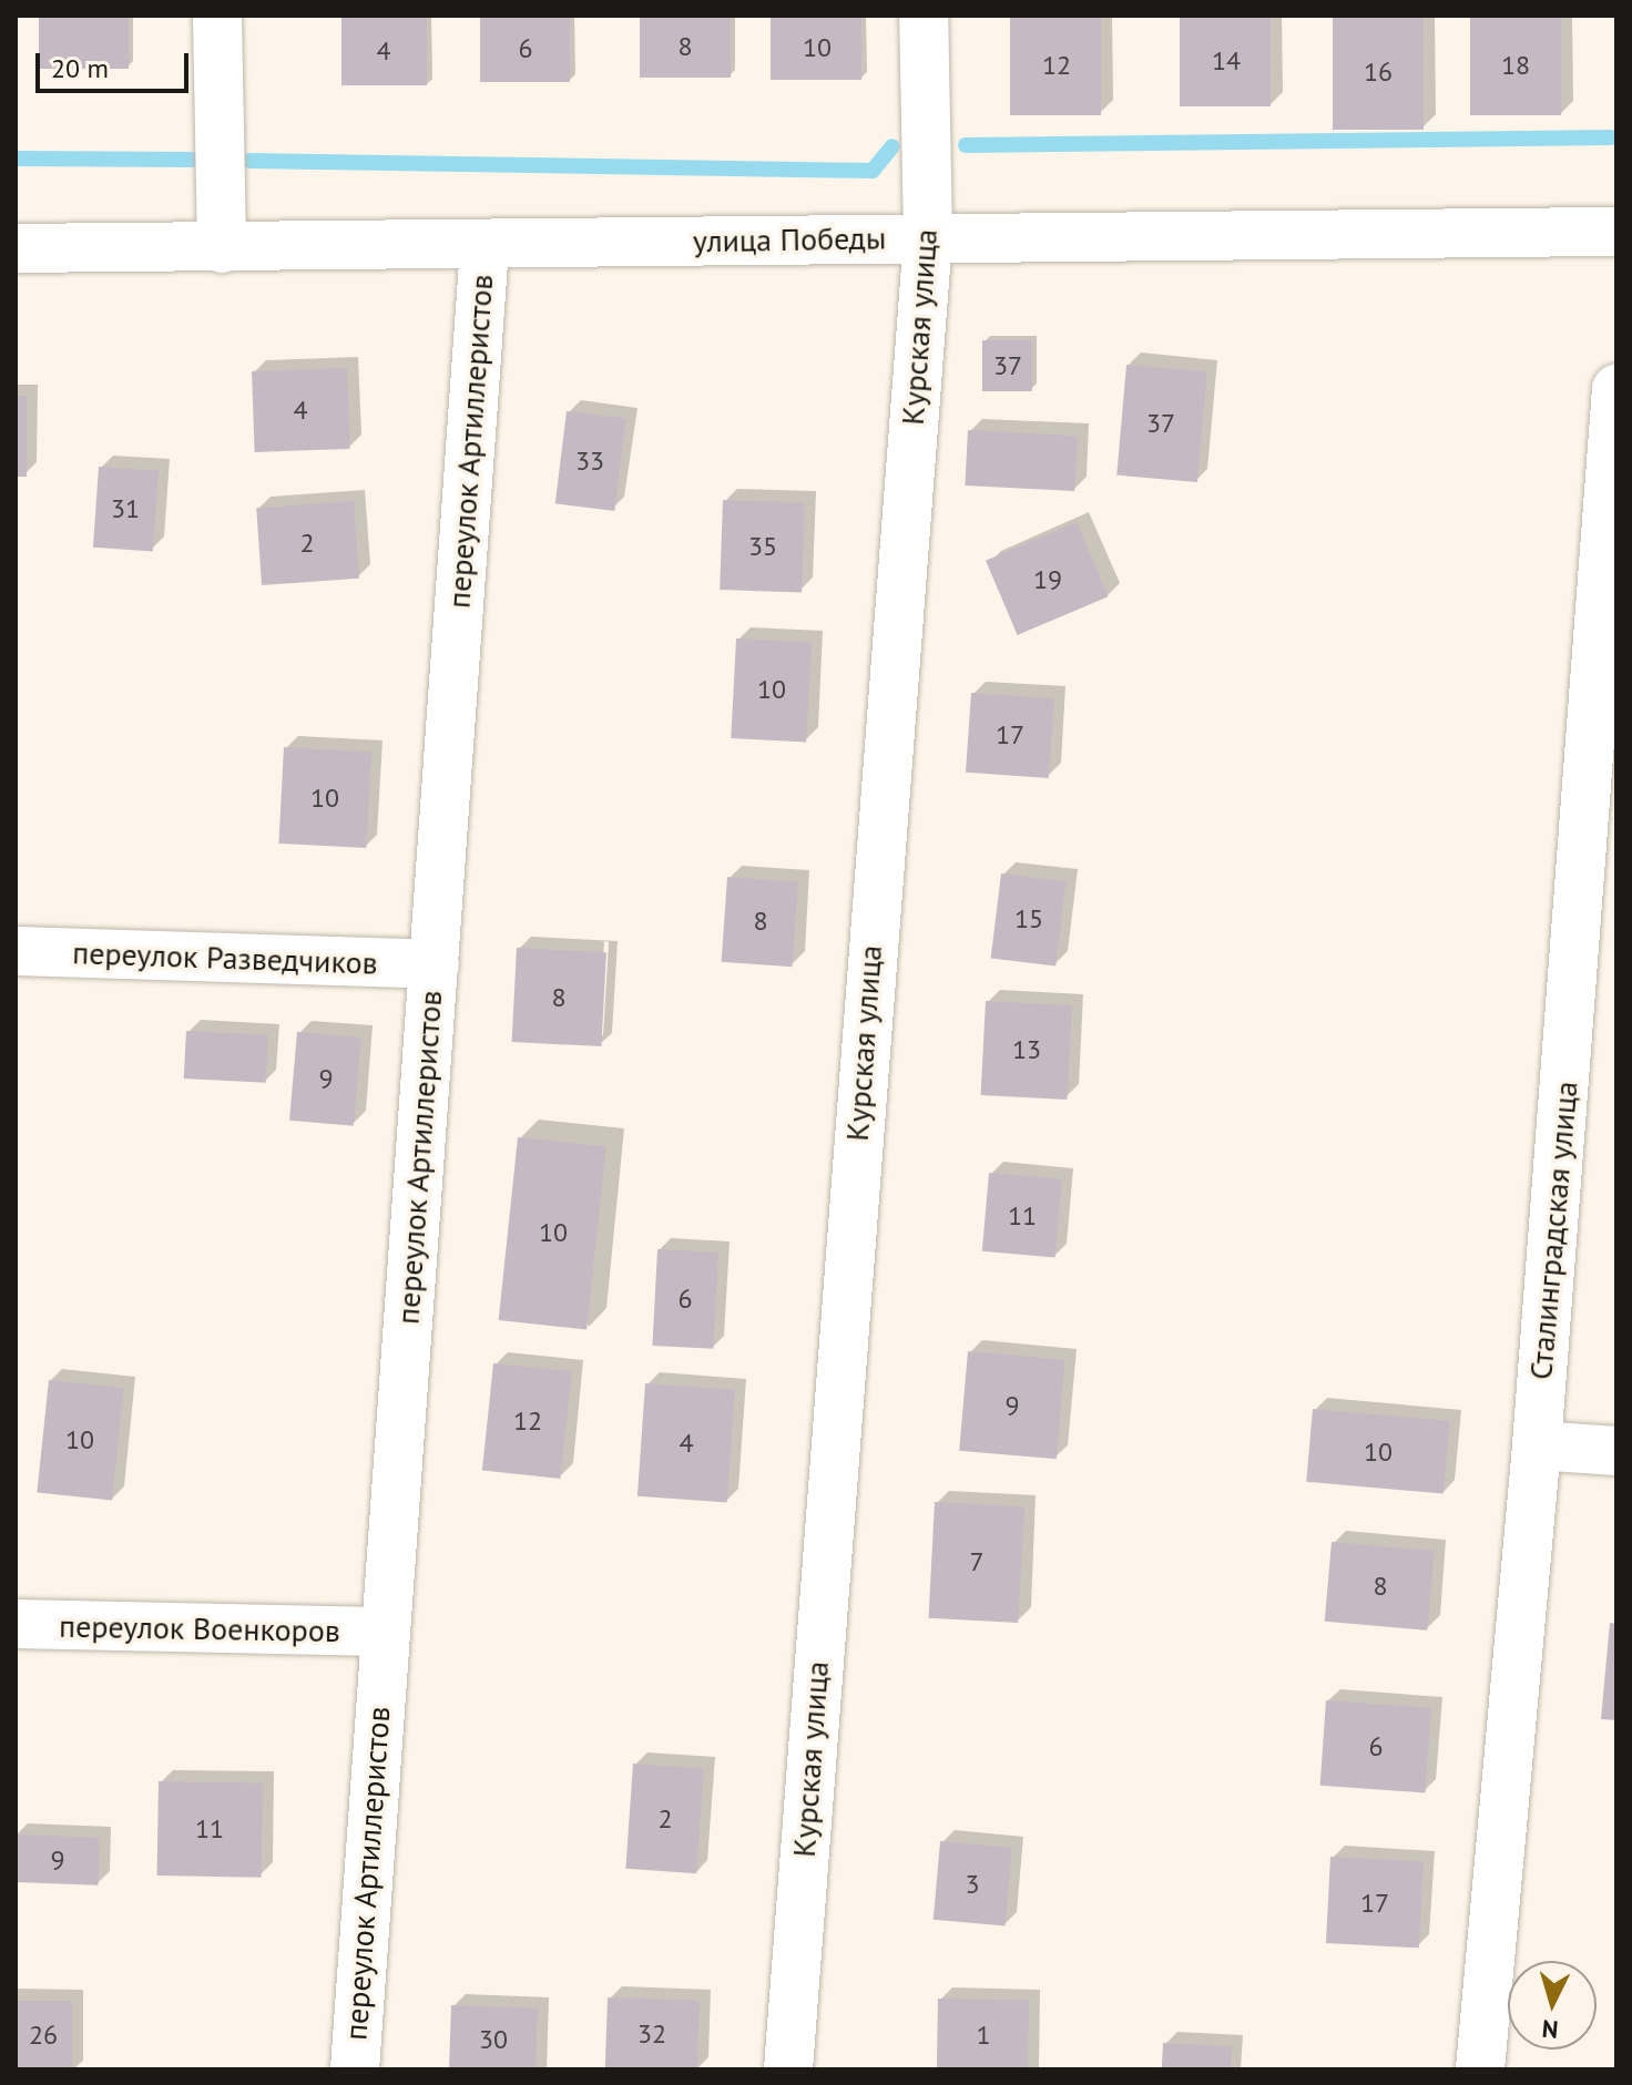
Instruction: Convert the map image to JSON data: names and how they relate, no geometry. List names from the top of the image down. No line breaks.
{"streets":{"street":["улица Победы","Курская улица","переулок Артиллеристов","переулок Разведчиков","Сталинградская улица","переулок Военкоров"]},"crossings":[["улица Победы","Курская улица"],["улица Победы","переулок Артиллеристов"],["переулок Артиллеристов","переулок Разведчиков"],["переулок Артиллеристов","переулок Военкоров"]],"house_numbers":["8","10","6","4","14","12","18","16","37","4","37","33","31","2","35","19","10","17","10","15","8","8","13","9","11","10","6","9","12","10","4","10","7","8","6","2","11","9","3","17","32","26","1","30"],"scale_bar":"20 m","north":"bottom"}
